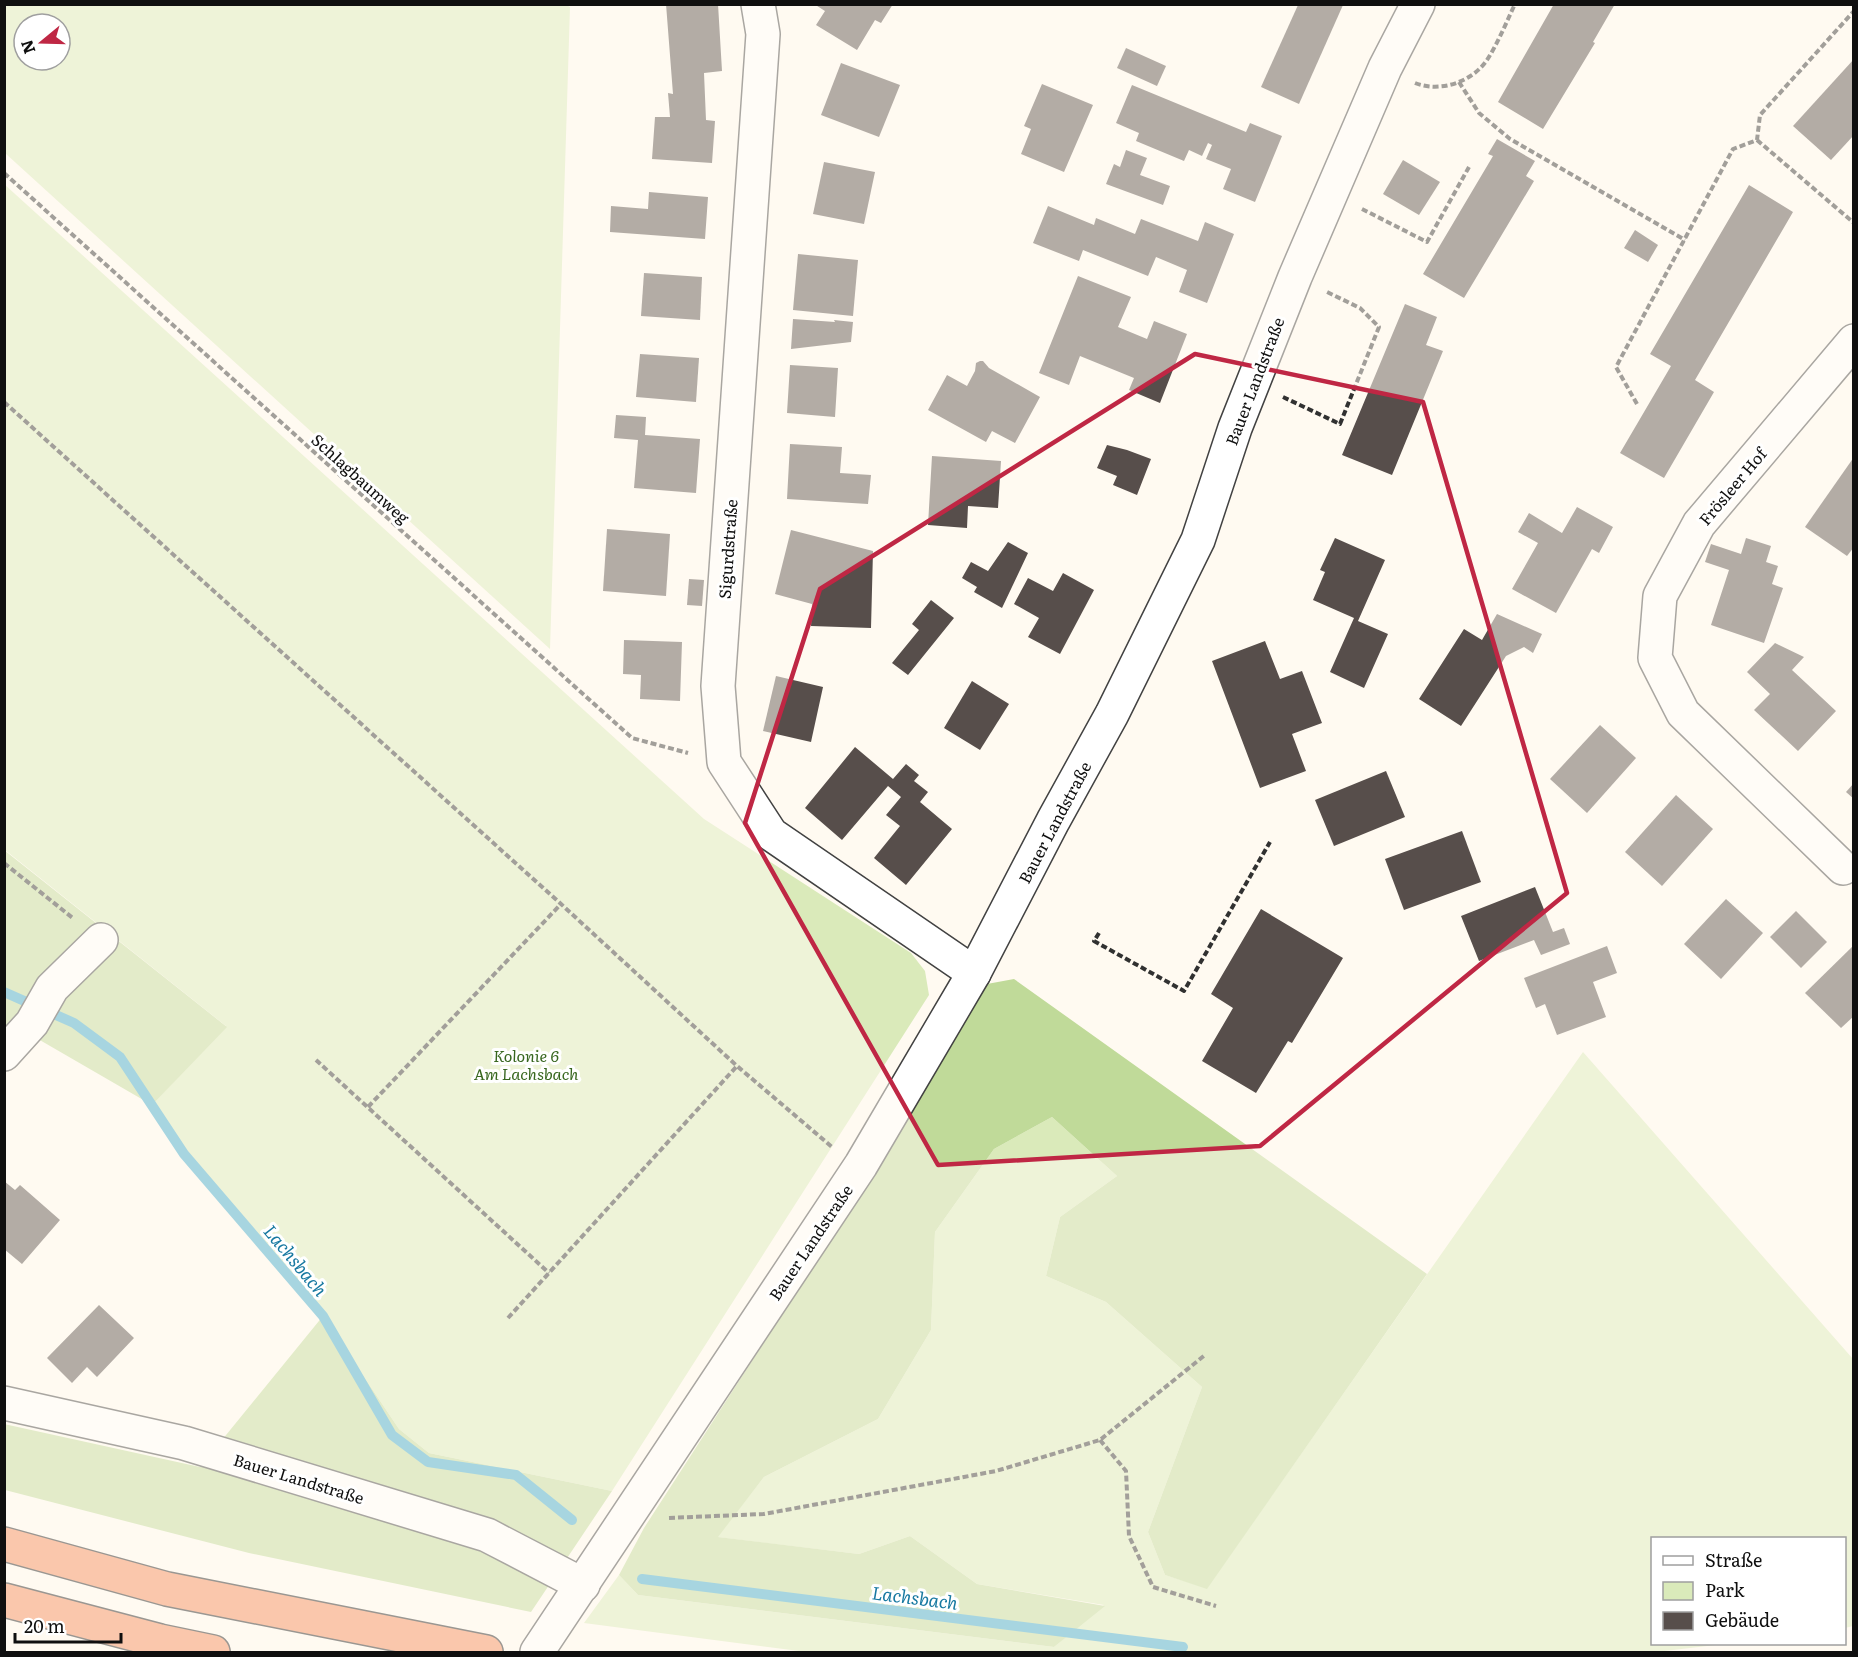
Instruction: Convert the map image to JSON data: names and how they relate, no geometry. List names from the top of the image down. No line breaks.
{"streets":{"street":["Bauer Landstraße","Frösleer Hof","Sigurdstraße"],"path":["Schlagbaumweg"]},"crossings":[["Bauer Landstraße","Sigurdstraße"],["Schlagbaumweg","Sigurdstraße"]],"water":["Lachsbach"],"parks":["Kolonie 6 Am Lachsbach"],"legend":["Straße","Park","Gebäude"],"scale_bar":"20 m","north":"left"}
